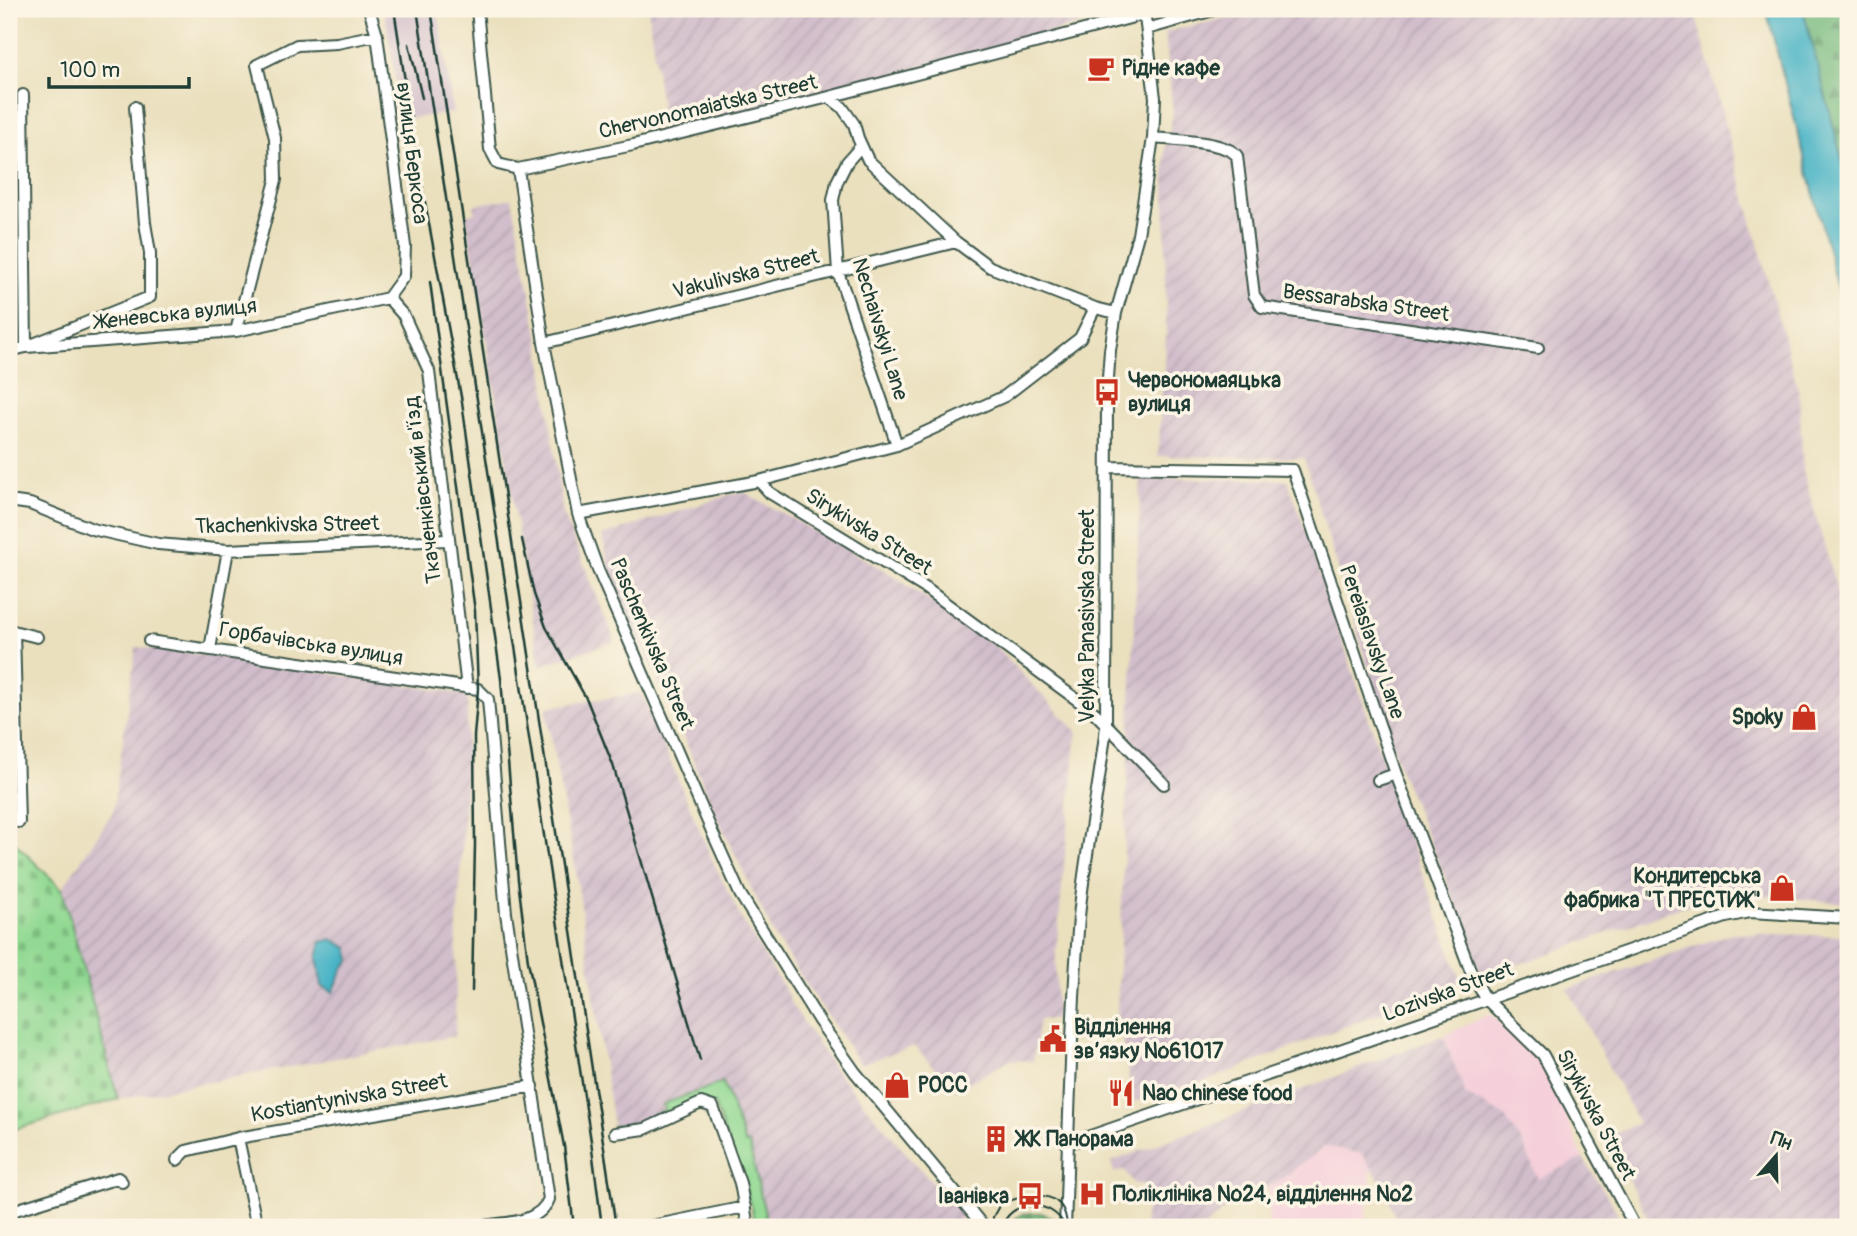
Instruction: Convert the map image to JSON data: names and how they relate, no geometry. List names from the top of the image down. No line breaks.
{"streets":{"street":["Chervonomaiatska Street","вулиця Беркоса","Vakulivska Street","Bessarabska Street","Женевська вулиця","Nechaivskyi Lane","Ткаченківський в'їзд","Tkachenkivska Street","Sirykivska Street","Velyka Panasivska Street","Pereiaslavsky Lane","Горбачівська вулиця","Paschenkivska Street","Lozivska Street","Kostiantynivska Street"]},"crossings":[["Chervonomaiatska Street","Vakulivska Street"],["Chervonomaiatska Street","Nechaivskyi Lane"],["Chervonomaiatska Street","Velyka Panasivska Street"],["Chervonomaiatska Street","Paschenkivska Street"],["вулиця Беркоса","Женевська вулиця"],["вулиця Беркоса","Ткаченківський в'їзд"],["Vakulivska Street","Nechaivskyi Lane"],["Vakulivska Street","Paschenkivska Street"],["Bessarabska Street","Velyka Panasivska Street"],["Женевська вулиця","Ткаченківський в'їзд"],["Ткаченківський в'їзд","Tkachenkivska Street"],["Ткаченківський в'їзд","Горбачівська вулиця"],["Sirykivska Street","Velyka Panasivska Street"],["Sirykivska Street","Pereiaslavsky Lane"],["Sirykivska Street","Lozivska Street"],["Velyka Panasivska Street","Pereiaslavsky Lane"],["Velyka Panasivska Street","Lozivska Street"],["Pereiaslavsky Lane","Lozivska Street"]],"places":{"cafe":["Рідне кафе"],"bus stop":["Червономаяцька вулиця","Іванівка"],"shop":["Spoky","Кондитерська фабрика \"Т ПРЕСТИЖ\"","РОСС"],"public building":["Відділення зв’язку №61017"],"restaurant":["Nao chinese food"],"building":["ЖК Панорама"],"hospital":["Поліклініка №24, відділення №2"]},"scale_bar":"100 m","north":"top"}
